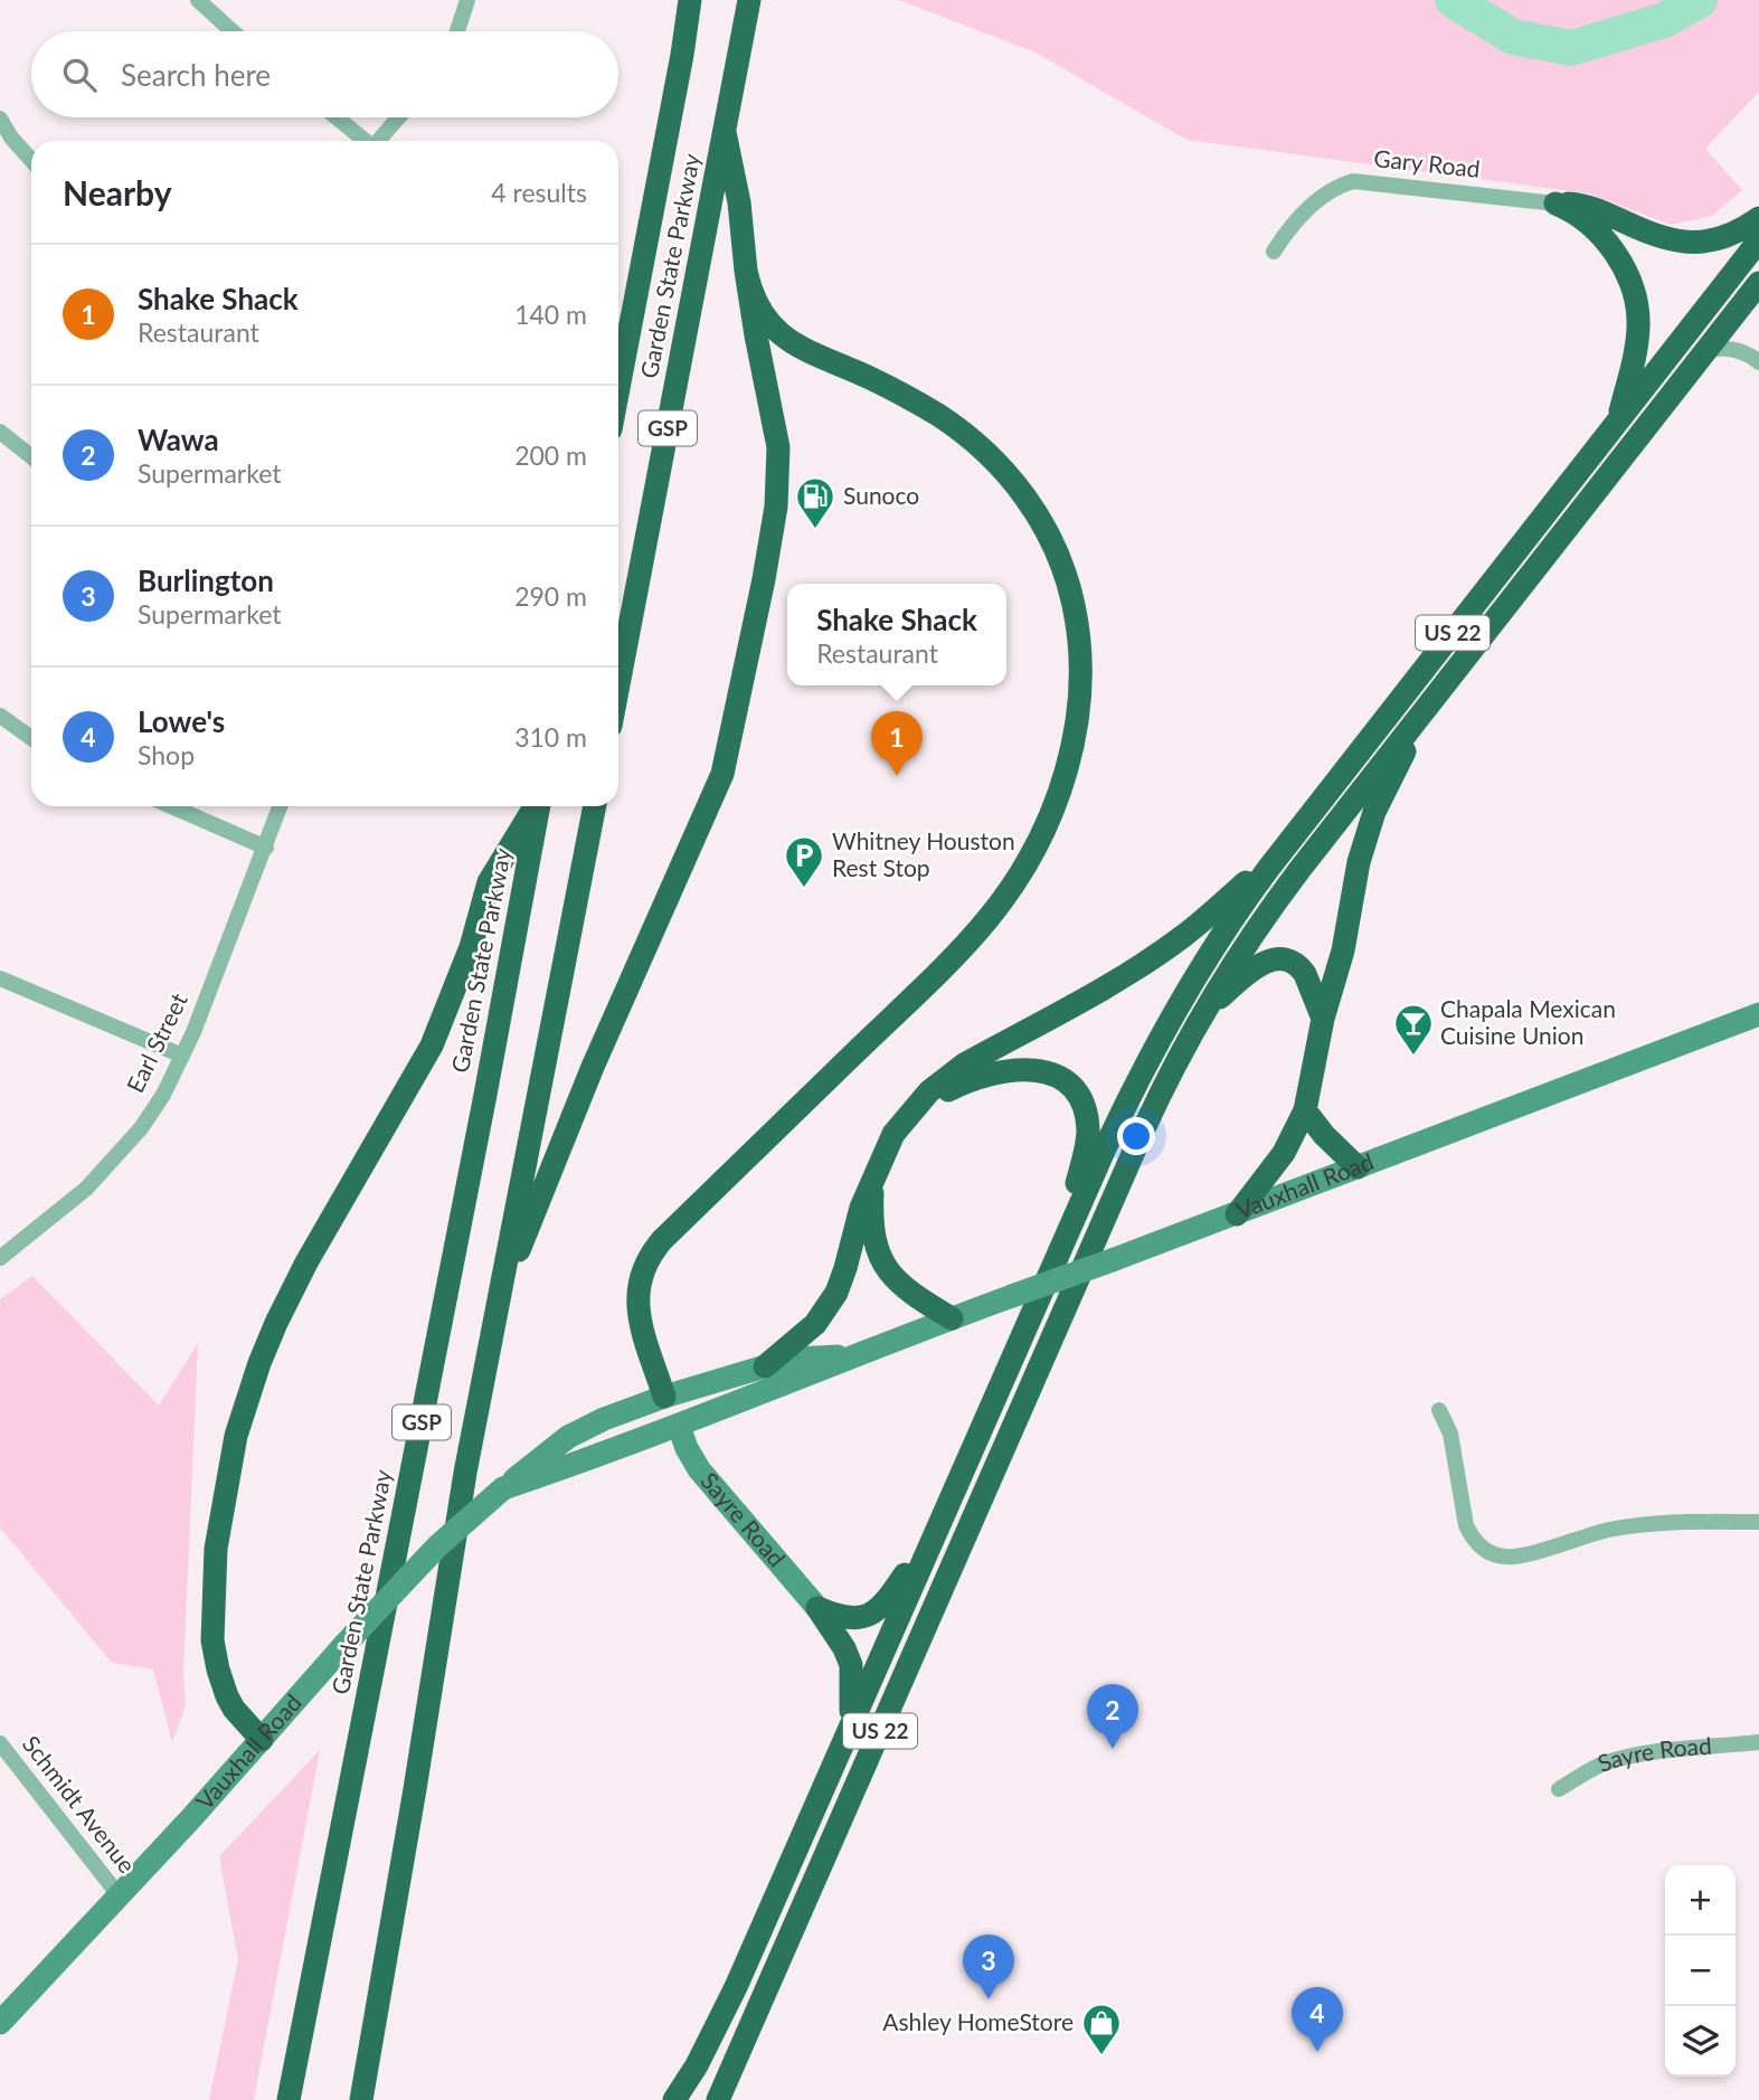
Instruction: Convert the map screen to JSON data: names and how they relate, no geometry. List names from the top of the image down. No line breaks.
{"streets":{"highway":["Garden State Parkway","GSP","US 22"],"street":["Gary Road","Earl Street","Vauxhall Road","Sayre Road","Schmidt Avenue"]},"crossings":[["Vauxhall Road","Sayre Road"],["Vauxhall Road","Schmidt Avenue"]],"places":{"fuel station":["Sunoco"],"parking":["Whitney Houston Rest Stop"],"bar":["Chapala Mexican Cuisine Union"],"shop":["Ashley HomeStore"]},"page":{"search":"Search here","heading":["Nearby","4 results"],"list":[{"mark":"1","name":"Shake Shack","note":"Restaurant","value":"140 m"},{"mark":"2","name":"Wawa","note":"Supermarket","value":"200 m"},{"mark":"3","name":"Burlington","note":"Supermarket","value":"290 m"},{"mark":"4","name":"Lowe's","note":"Shop","value":"310 m"}],"popup":["Shake Shack","Restaurant"],"pins":["1","2","3","4"],"map_buttons":["+","−"]}}
